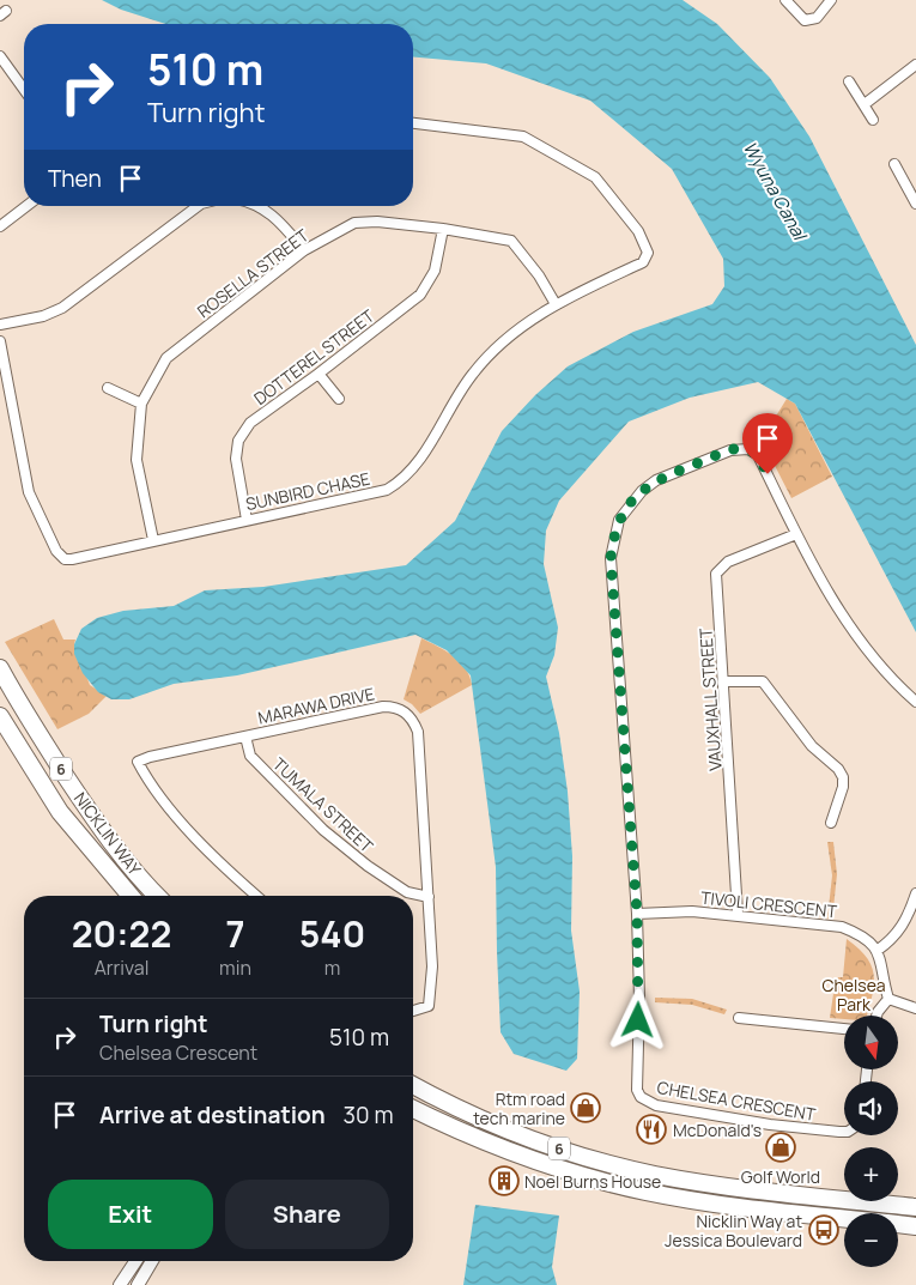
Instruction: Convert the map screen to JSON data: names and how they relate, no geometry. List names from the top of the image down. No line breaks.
{"streets":{"highway":["6","NICKLIN WAY"],"street":["ROSELLA STREET","DOTTEREL STREET","SUNBIRD CHASE","VAUXHALL STREET","MARAWA DRIVE","TUMALA STREET","TIVOLI CRESCENT","CHELSEA CRESCENT"]},"crossings":[["ROSELLA STREET","DOTTEREL STREET"],["ROSELLA STREET","SUNBIRD CHASE"],["DOTTEREL STREET","SUNBIRD CHASE"],["VAUXHALL STREET","TIVOLI CRESCENT"],["VAUXHALL STREET","CHELSEA CRESCENT"],["MARAWA DRIVE","TUMALA STREET"],["TIVOLI CRESCENT","CHELSEA CRESCENT"]],"water":["Wyuna Canal"],"parks":["Chelsea Park"],"places":{"shop":["Rtm road tech marine","Golf World"],"restaurant":["McDonald's"],"building":["Noel Burns House"],"bus stop":["Nicklin Way at Jessica Boulevard"]},"north":"bottom","page":{"turn":["510 m","Turn right"],"then":"Then","eta":["20:22","Arrival","7","min","540","m"],"list":[{"name":"Turn right","note":"Chelsea Crescent","value":"510 m"},{"name":"Arrive at destination","value":"30 m"}],"map_buttons":["+","−"],"buttons":["Exit","Share"]}}
